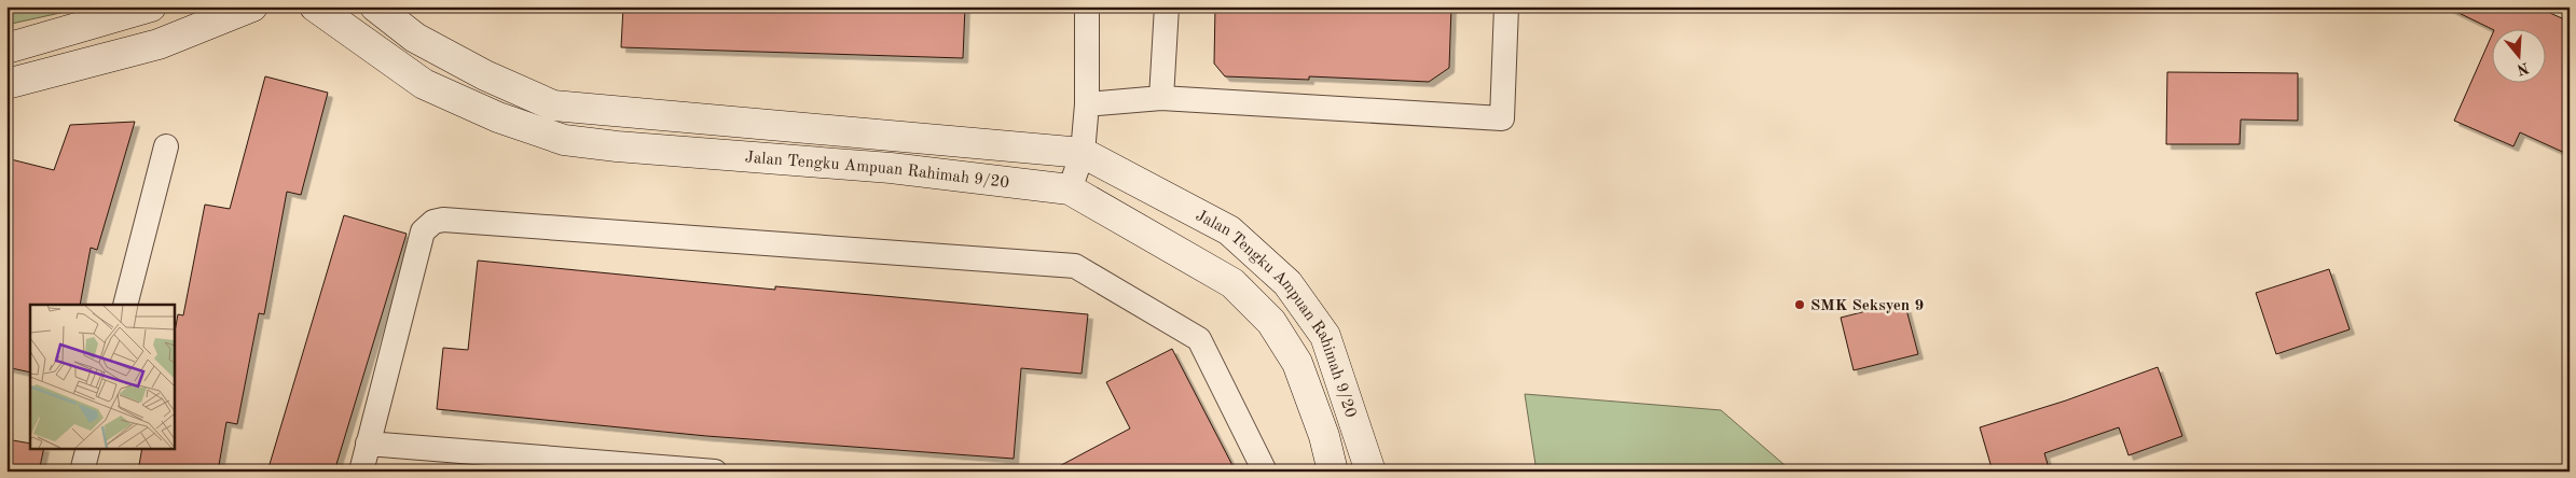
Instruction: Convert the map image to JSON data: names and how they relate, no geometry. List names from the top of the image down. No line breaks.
{"streets":{"street":["Jalan Tengku Ampuan Rahimah 9/20"]},"places":["SMK Seksyen 9"],"north":"bottom"}
